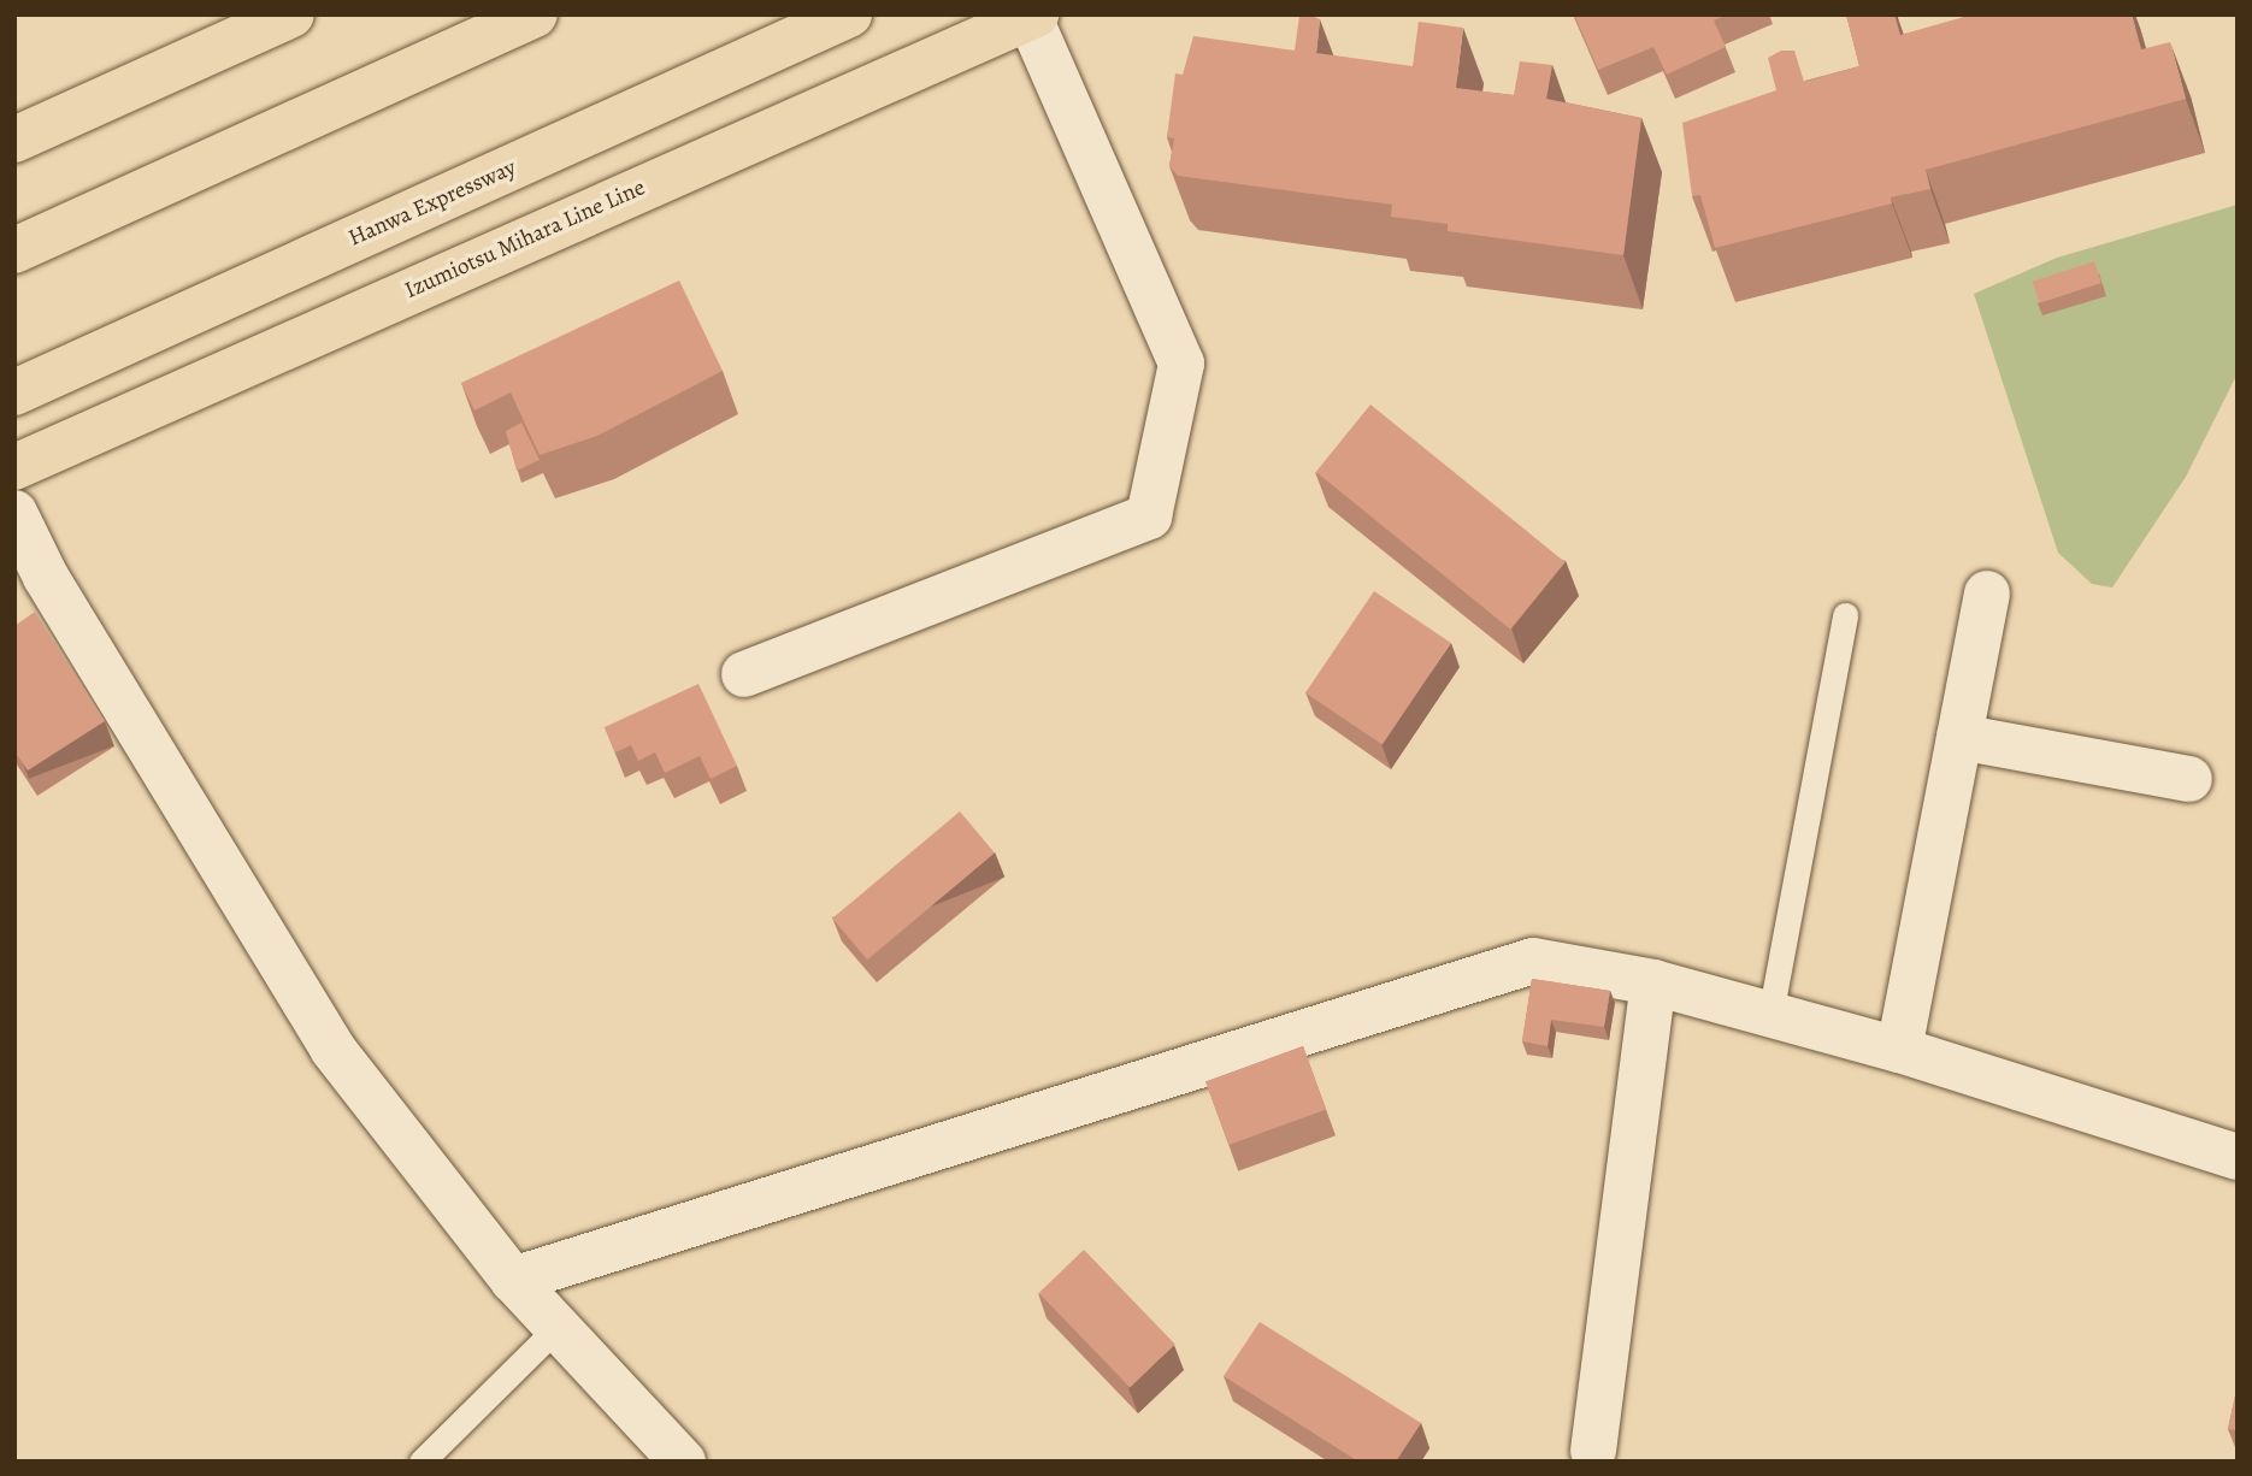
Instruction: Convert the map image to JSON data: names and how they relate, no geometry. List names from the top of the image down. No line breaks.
{"streets":{"main road":["Hanwa Expressway","Izumiotsu Mihara Line Line"]}}
